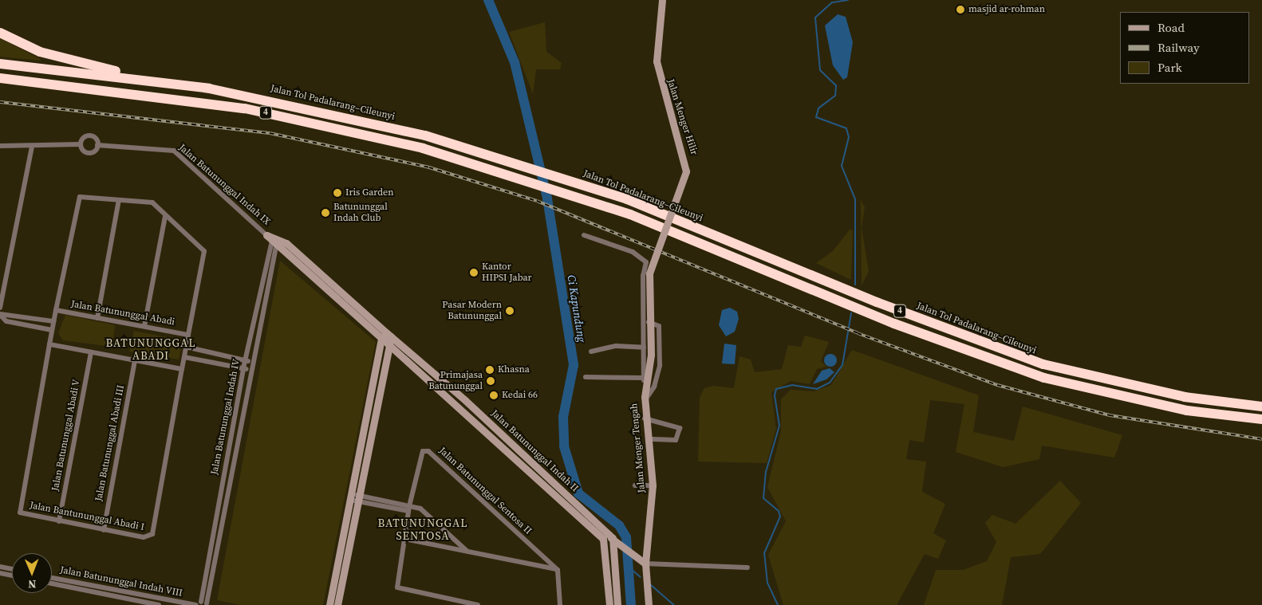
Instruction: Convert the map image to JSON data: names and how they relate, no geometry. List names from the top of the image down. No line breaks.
{"streets":{"highway":["Jalan Tol Padalarang–Cileunyi","4"],"street":["Jalan Menger Hilir","Jalan Batununggal Indah IX","Jalan Batununggal Abadi","Jalan Batununggal Indah IV","Jalan Batununggal Abadi V","Jalan Batununggal Abadi III","Jalan Menger Tengah","Jalan Batununggal Indah II","Jalan Batununggal Sentosa II","Jalan Bantununggal Abadi I","Jalan Batununggal Indah VIII"]},"crossings":[["Jalan Menger Hilir","Jalan Menger Tengah"],["Jalan Batununggal Indah IX","Jalan Batununggal Indah IV"],["Jalan Batununggal Indah IX","Jalan Batununggal Indah II"],["Jalan Batununggal Abadi","Jalan Bantununggal Abadi I"],["Jalan Batununggal Indah IV","Jalan Batununggal Indah VIII"],["Jalan Batununggal Abadi V","Jalan Bantununggal Abadi I"],["Jalan Batununggal Abadi III","Jalan Bantununggal Abadi I"],["Jalan Menger Tengah","Jalan Batununggal Indah II"]],"districts":["BATUNUNGGAL ABADI","BATUNUNGGAL SENTOSA"],"water":["Ci Kapundung"],"places":["masjid ar-rohman","Iris Garden","Batununggal Indah Club","Kantor HIPSI Jabar","Pasar Modern Batununggal","Khasna","Primajasa Batununggal","Kedai 66"],"legend":["Road","Railway","Park"],"north":"bottom"}
